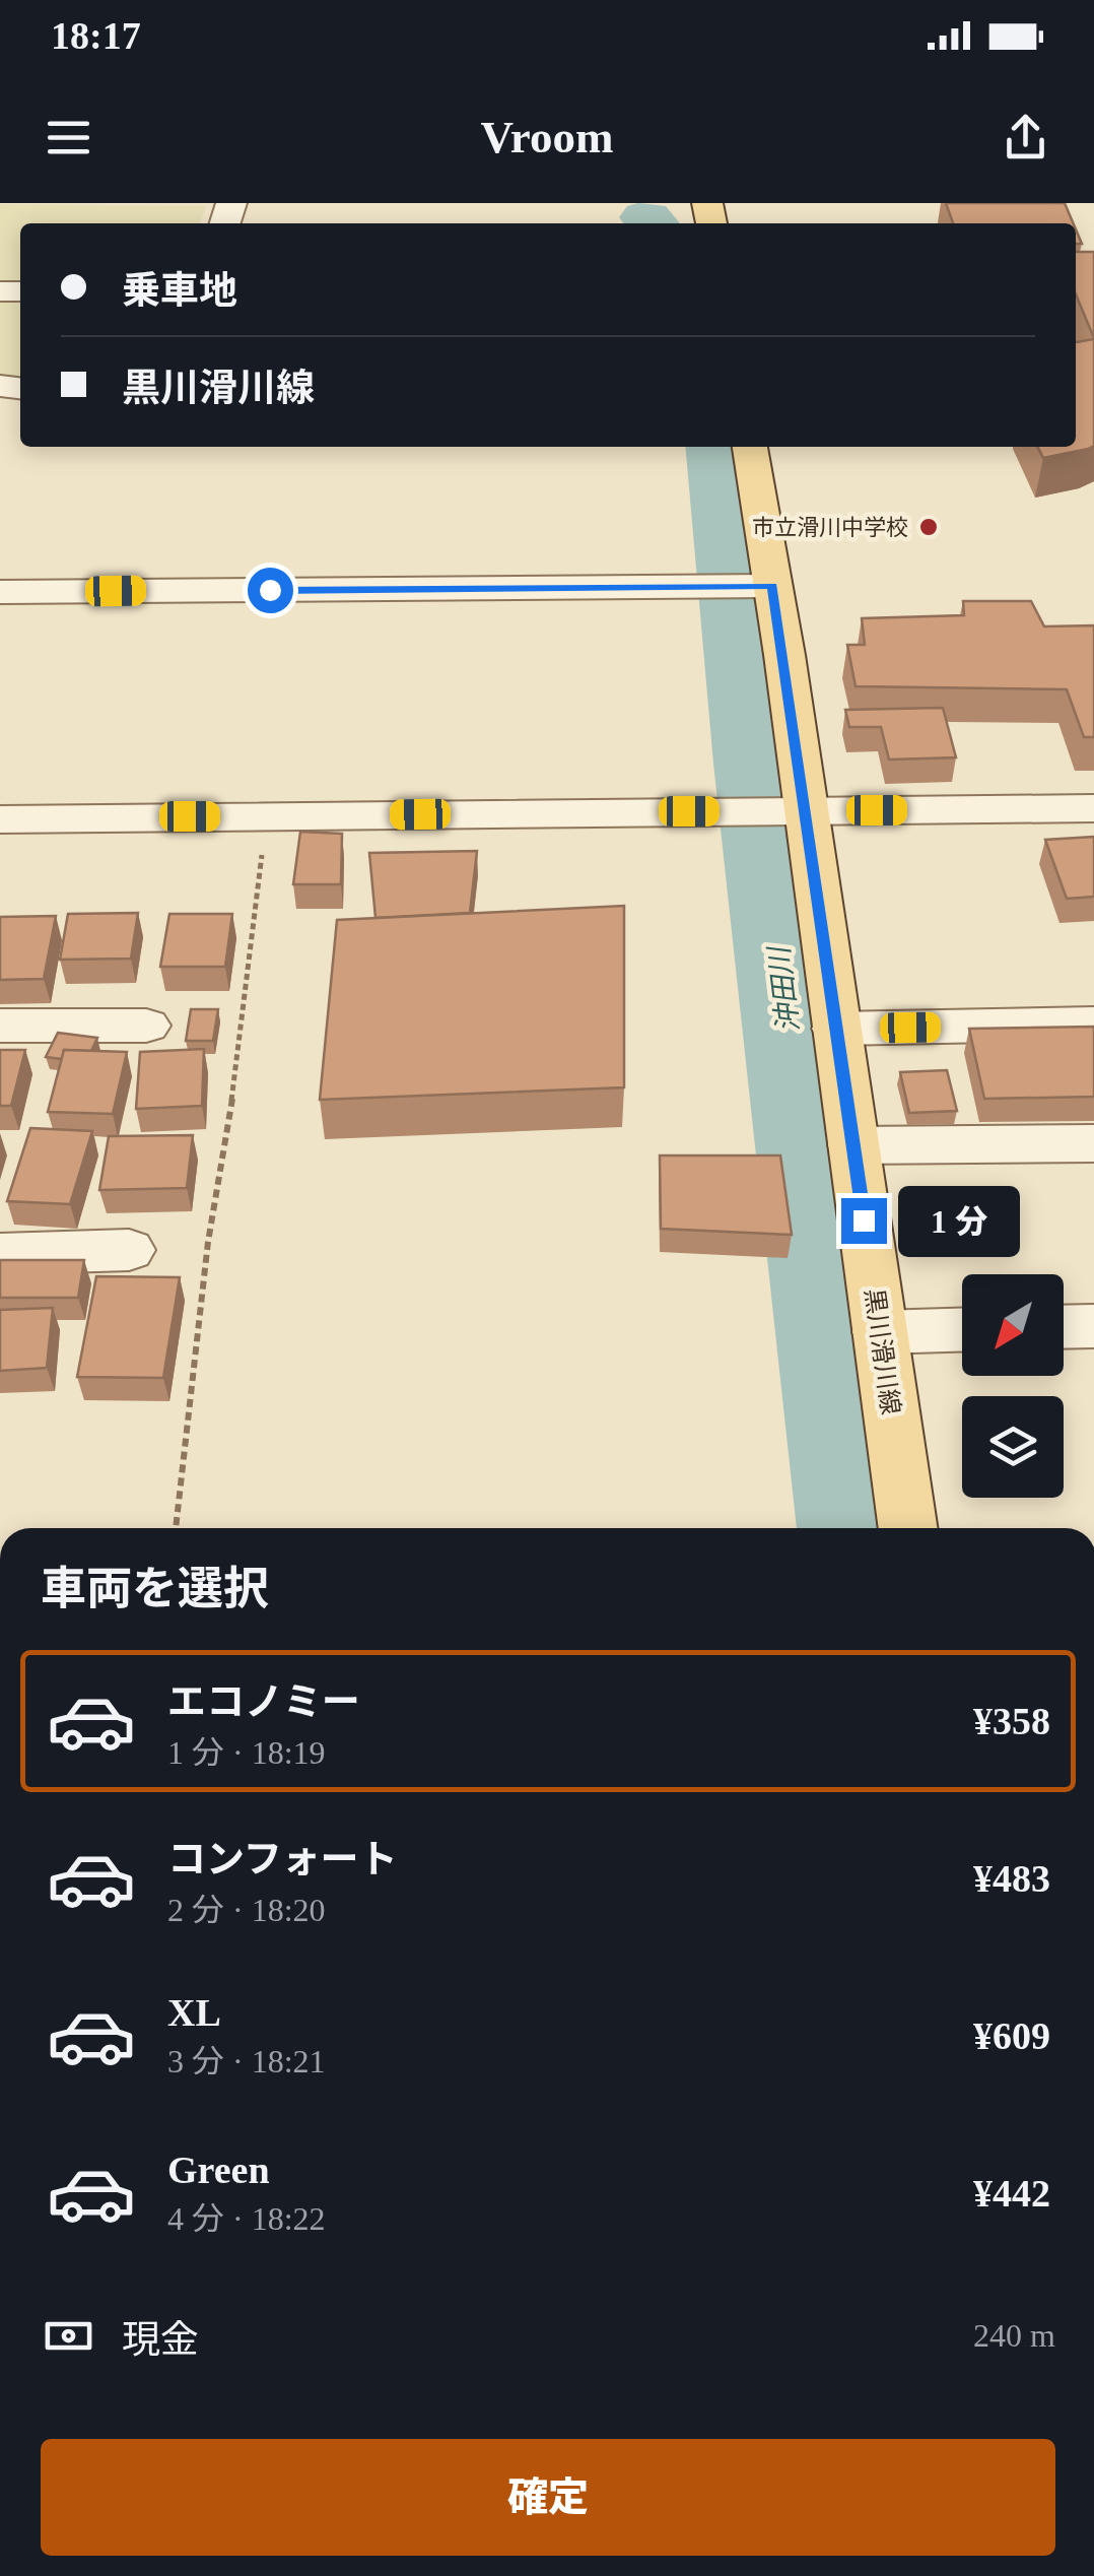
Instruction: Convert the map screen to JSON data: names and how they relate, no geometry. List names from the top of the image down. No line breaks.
{"streets":{"main road":["黒川滑川線"]},"water":["沖田川"],"places":["市立滑川中学校"],"north":"bottom left","page":{"status":"18:17","header":"Vroom","banner":["乗車地","黒川滑川線"],"bubble":"1 分","heading":"車両を選択","list":[{"name":"エコノミー","note":"1 分 · 18:19","value":"¥358"},{"name":"コンフォート","note":"2 分 · 18:20","value":"¥483"},{"name":"XL","note":"3 分 · 18:21","value":"¥609"},{"name":"Green","note":"4 分 · 18:22","value":"¥442"}],"pay":["現金","240 m"],"buttons":"確定"}}
